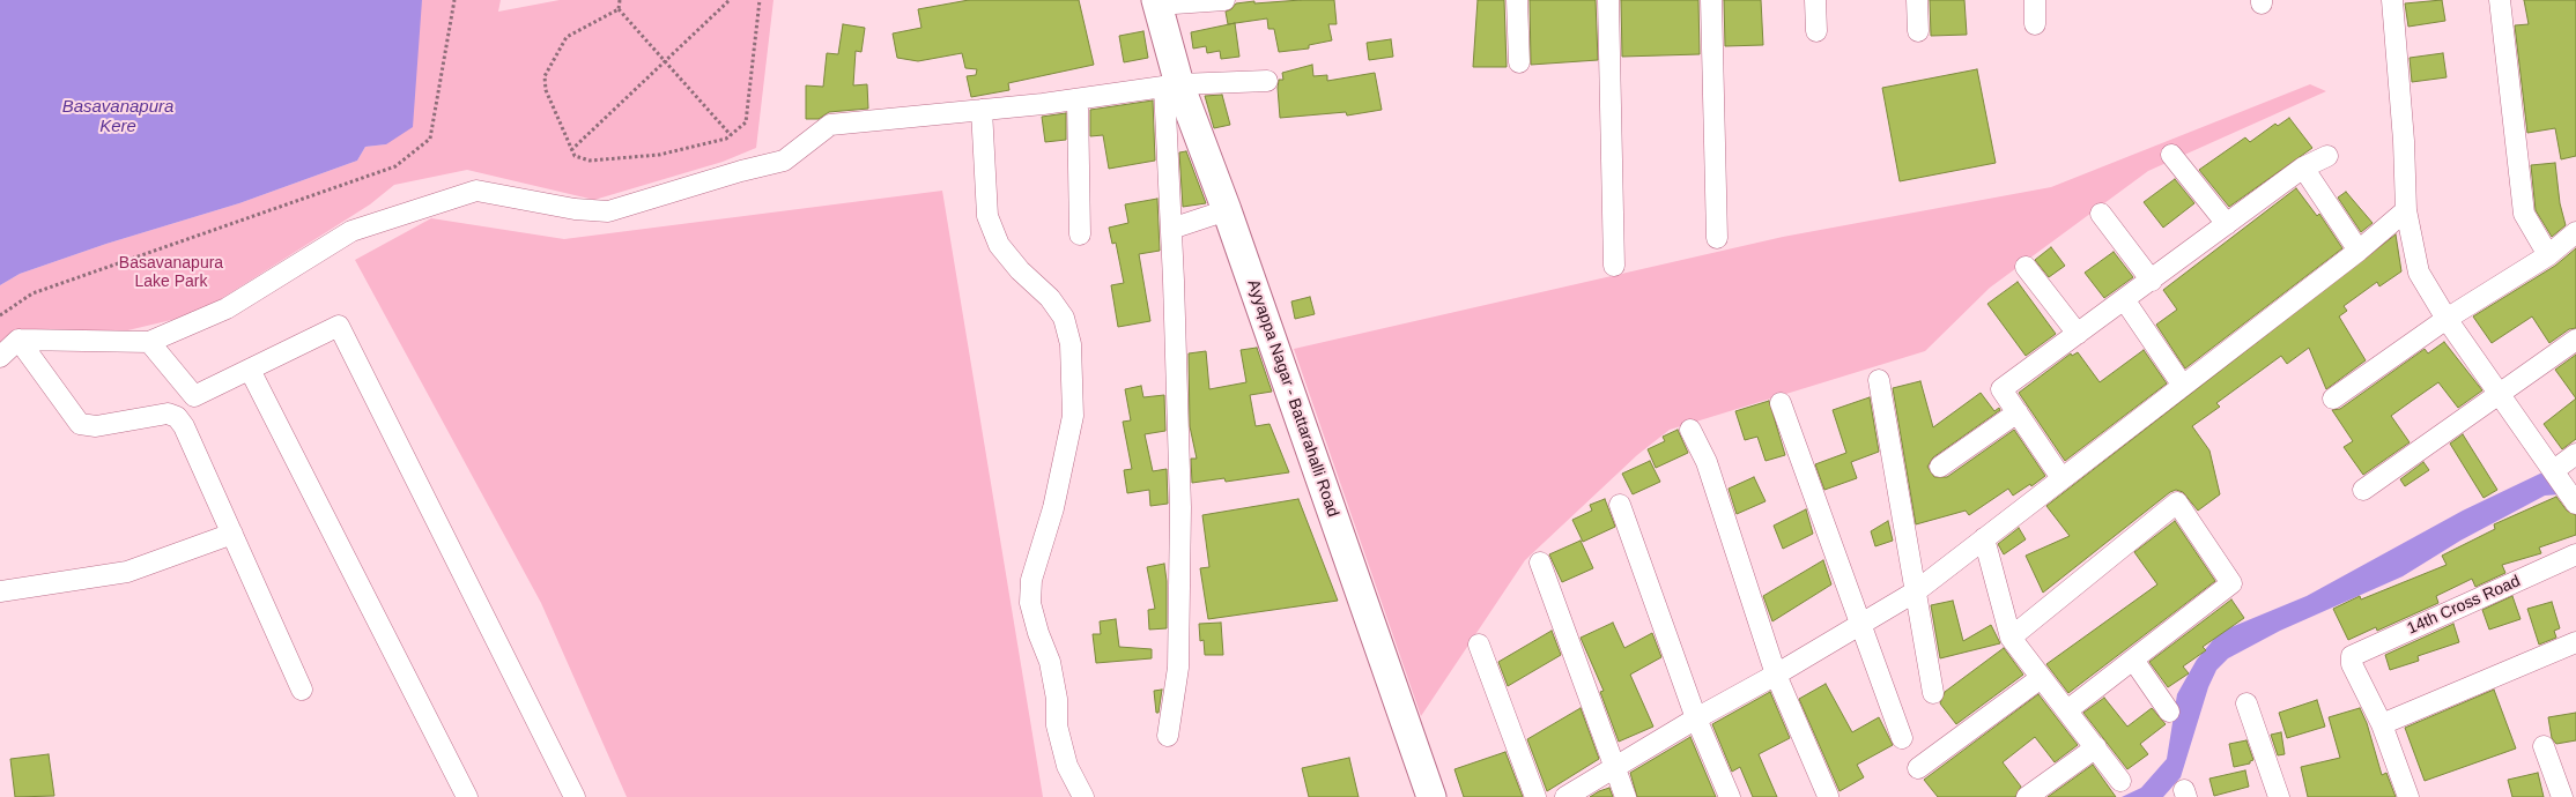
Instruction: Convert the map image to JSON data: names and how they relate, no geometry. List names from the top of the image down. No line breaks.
{"streets":{"main road":["Ayyappa Nagar - Battarahalli Road"],"street":["14th Cross Road"]},"water":["Basavanapura Kere"],"parks":["Basavanapura Lake Park"]}
